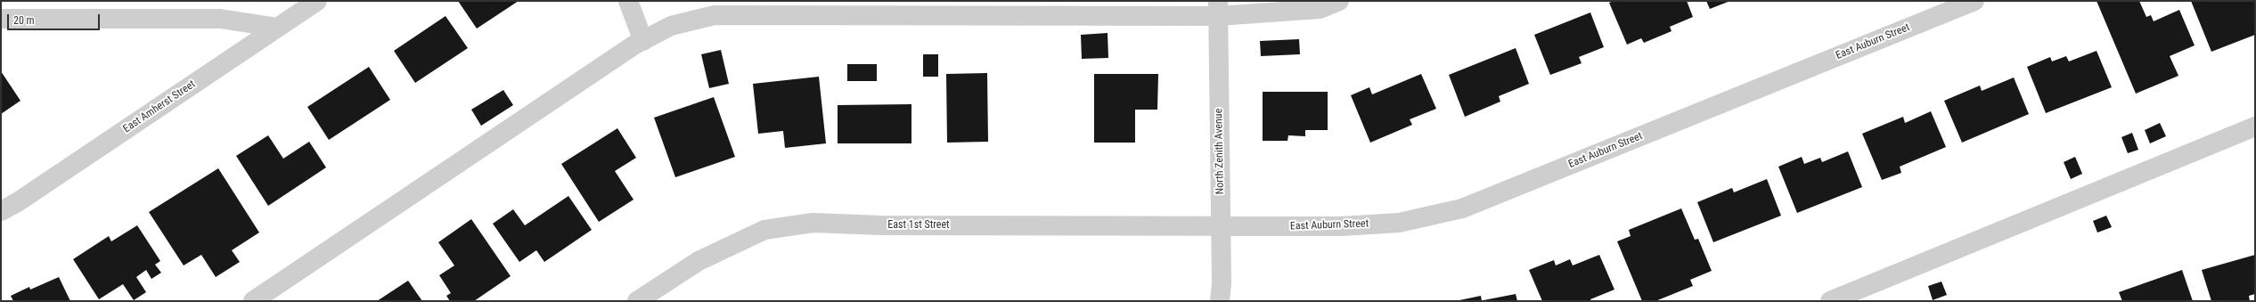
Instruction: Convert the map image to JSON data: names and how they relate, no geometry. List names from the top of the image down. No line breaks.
{"streets":{"street":["East Auburn Street","East Amherst Street","North Zenith Avenue","East 1st Street"]},"crossings":[["East Auburn Street","North Zenith Avenue"],["East Auburn Street","East 1st Street"],["North Zenith Avenue","East 1st Street"]],"scale_bar":"20 m"}
